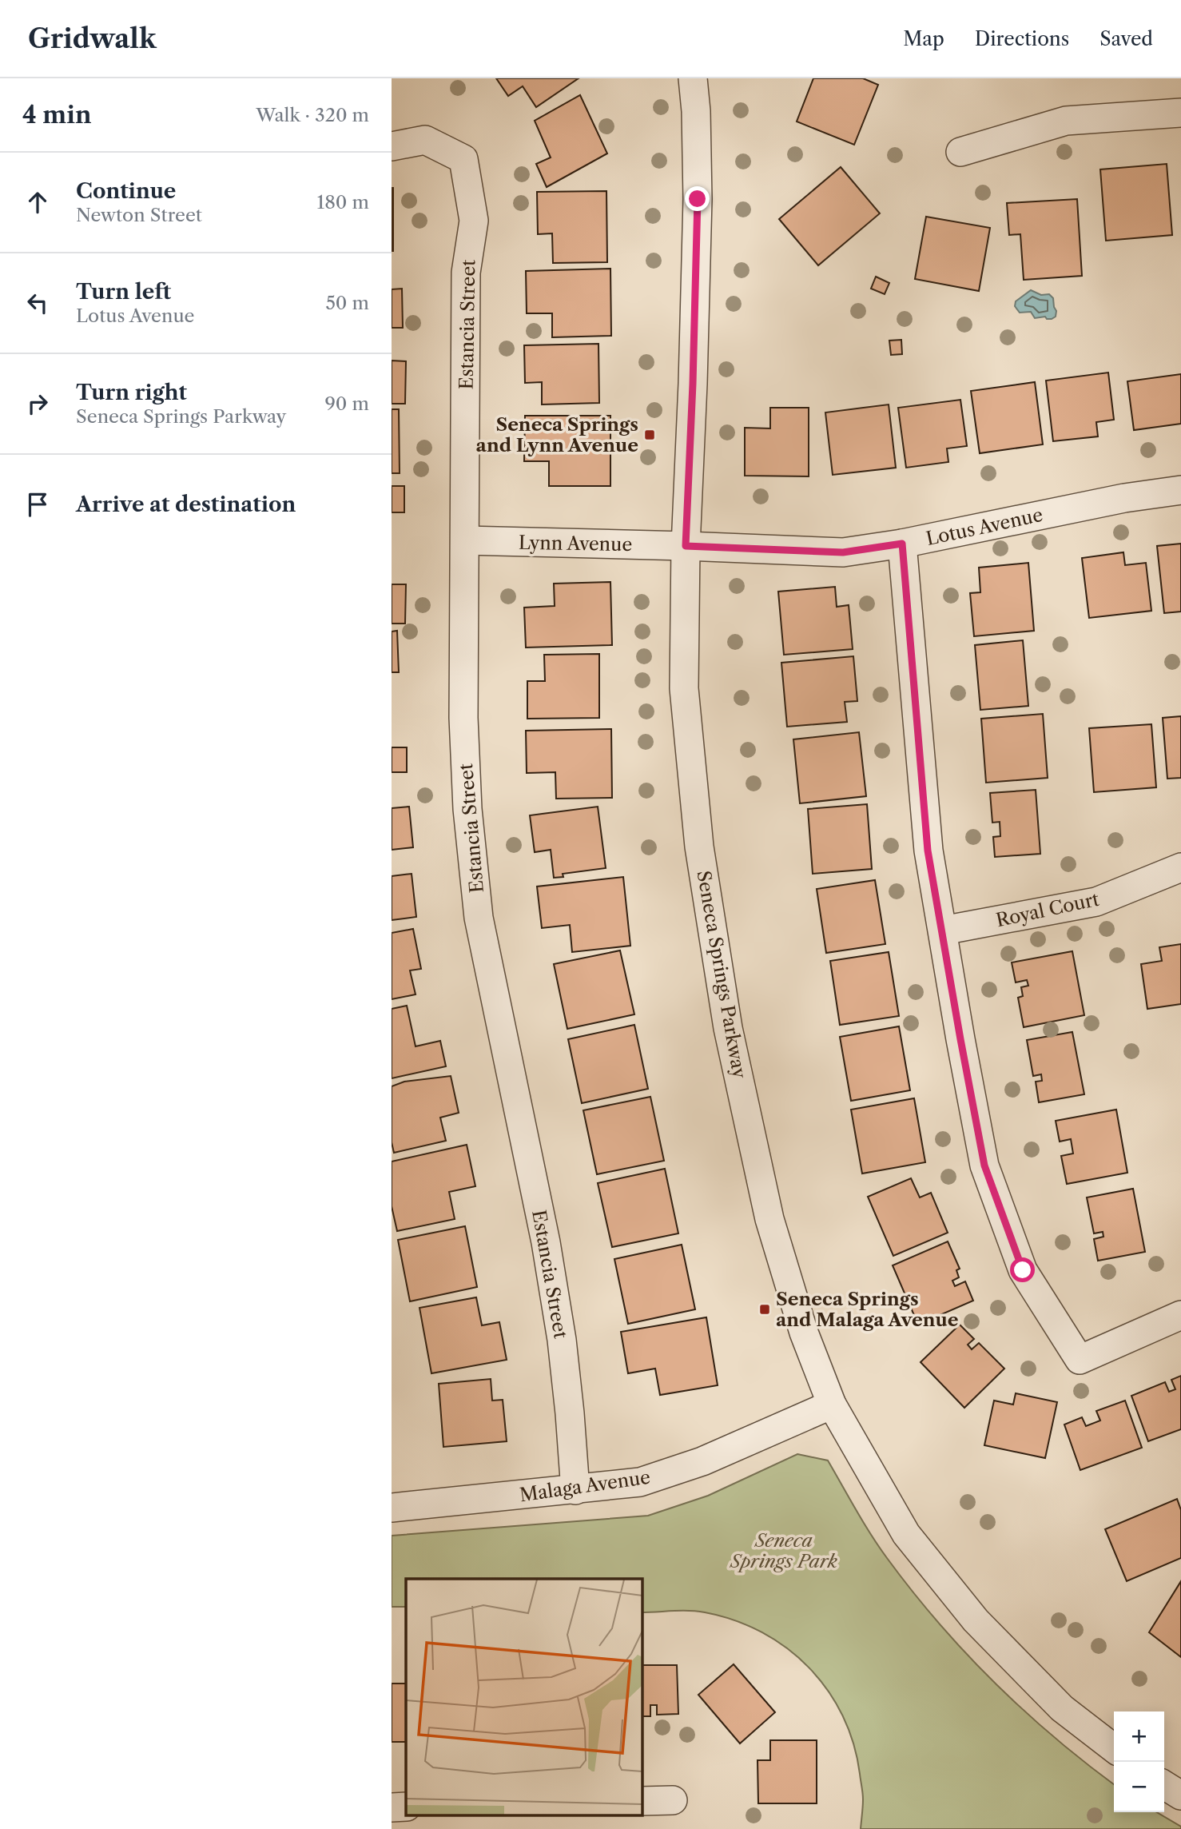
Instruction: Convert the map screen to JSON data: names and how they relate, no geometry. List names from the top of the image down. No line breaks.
{"streets":{"street":["Estancia Street","Lotus Avenue","Lynn Avenue","Royal Court","Seneca Springs Parkway","Malaga Avenue"]},"crossings":[["Estancia Street","Lynn Avenue"],["Estancia Street","Malaga Avenue"],["Lotus Avenue","Lynn Avenue"],["Lotus Avenue","Seneca Springs Parkway"],["Lynn Avenue","Seneca Springs Parkway"],["Seneca Springs Parkway","Malaga Avenue"]],"parks":["Seneca Springs Park"],"places":{"transit":["Seneca Springs and Lynn Avenue","Seneca Springs and Malaga Avenue"]},"page":{"header":"Gridwalk","nav":["Map","Directions","Saved"],"heading":["4 min","Walk · 320 m"],"list":[["Continue","Newton Street","180 m"],["Turn left","Lotus Avenue","50 m"],["Turn right","Seneca Springs Parkway","90 m"],"Arrive at destination"],"map_buttons":["+","−"]}}
